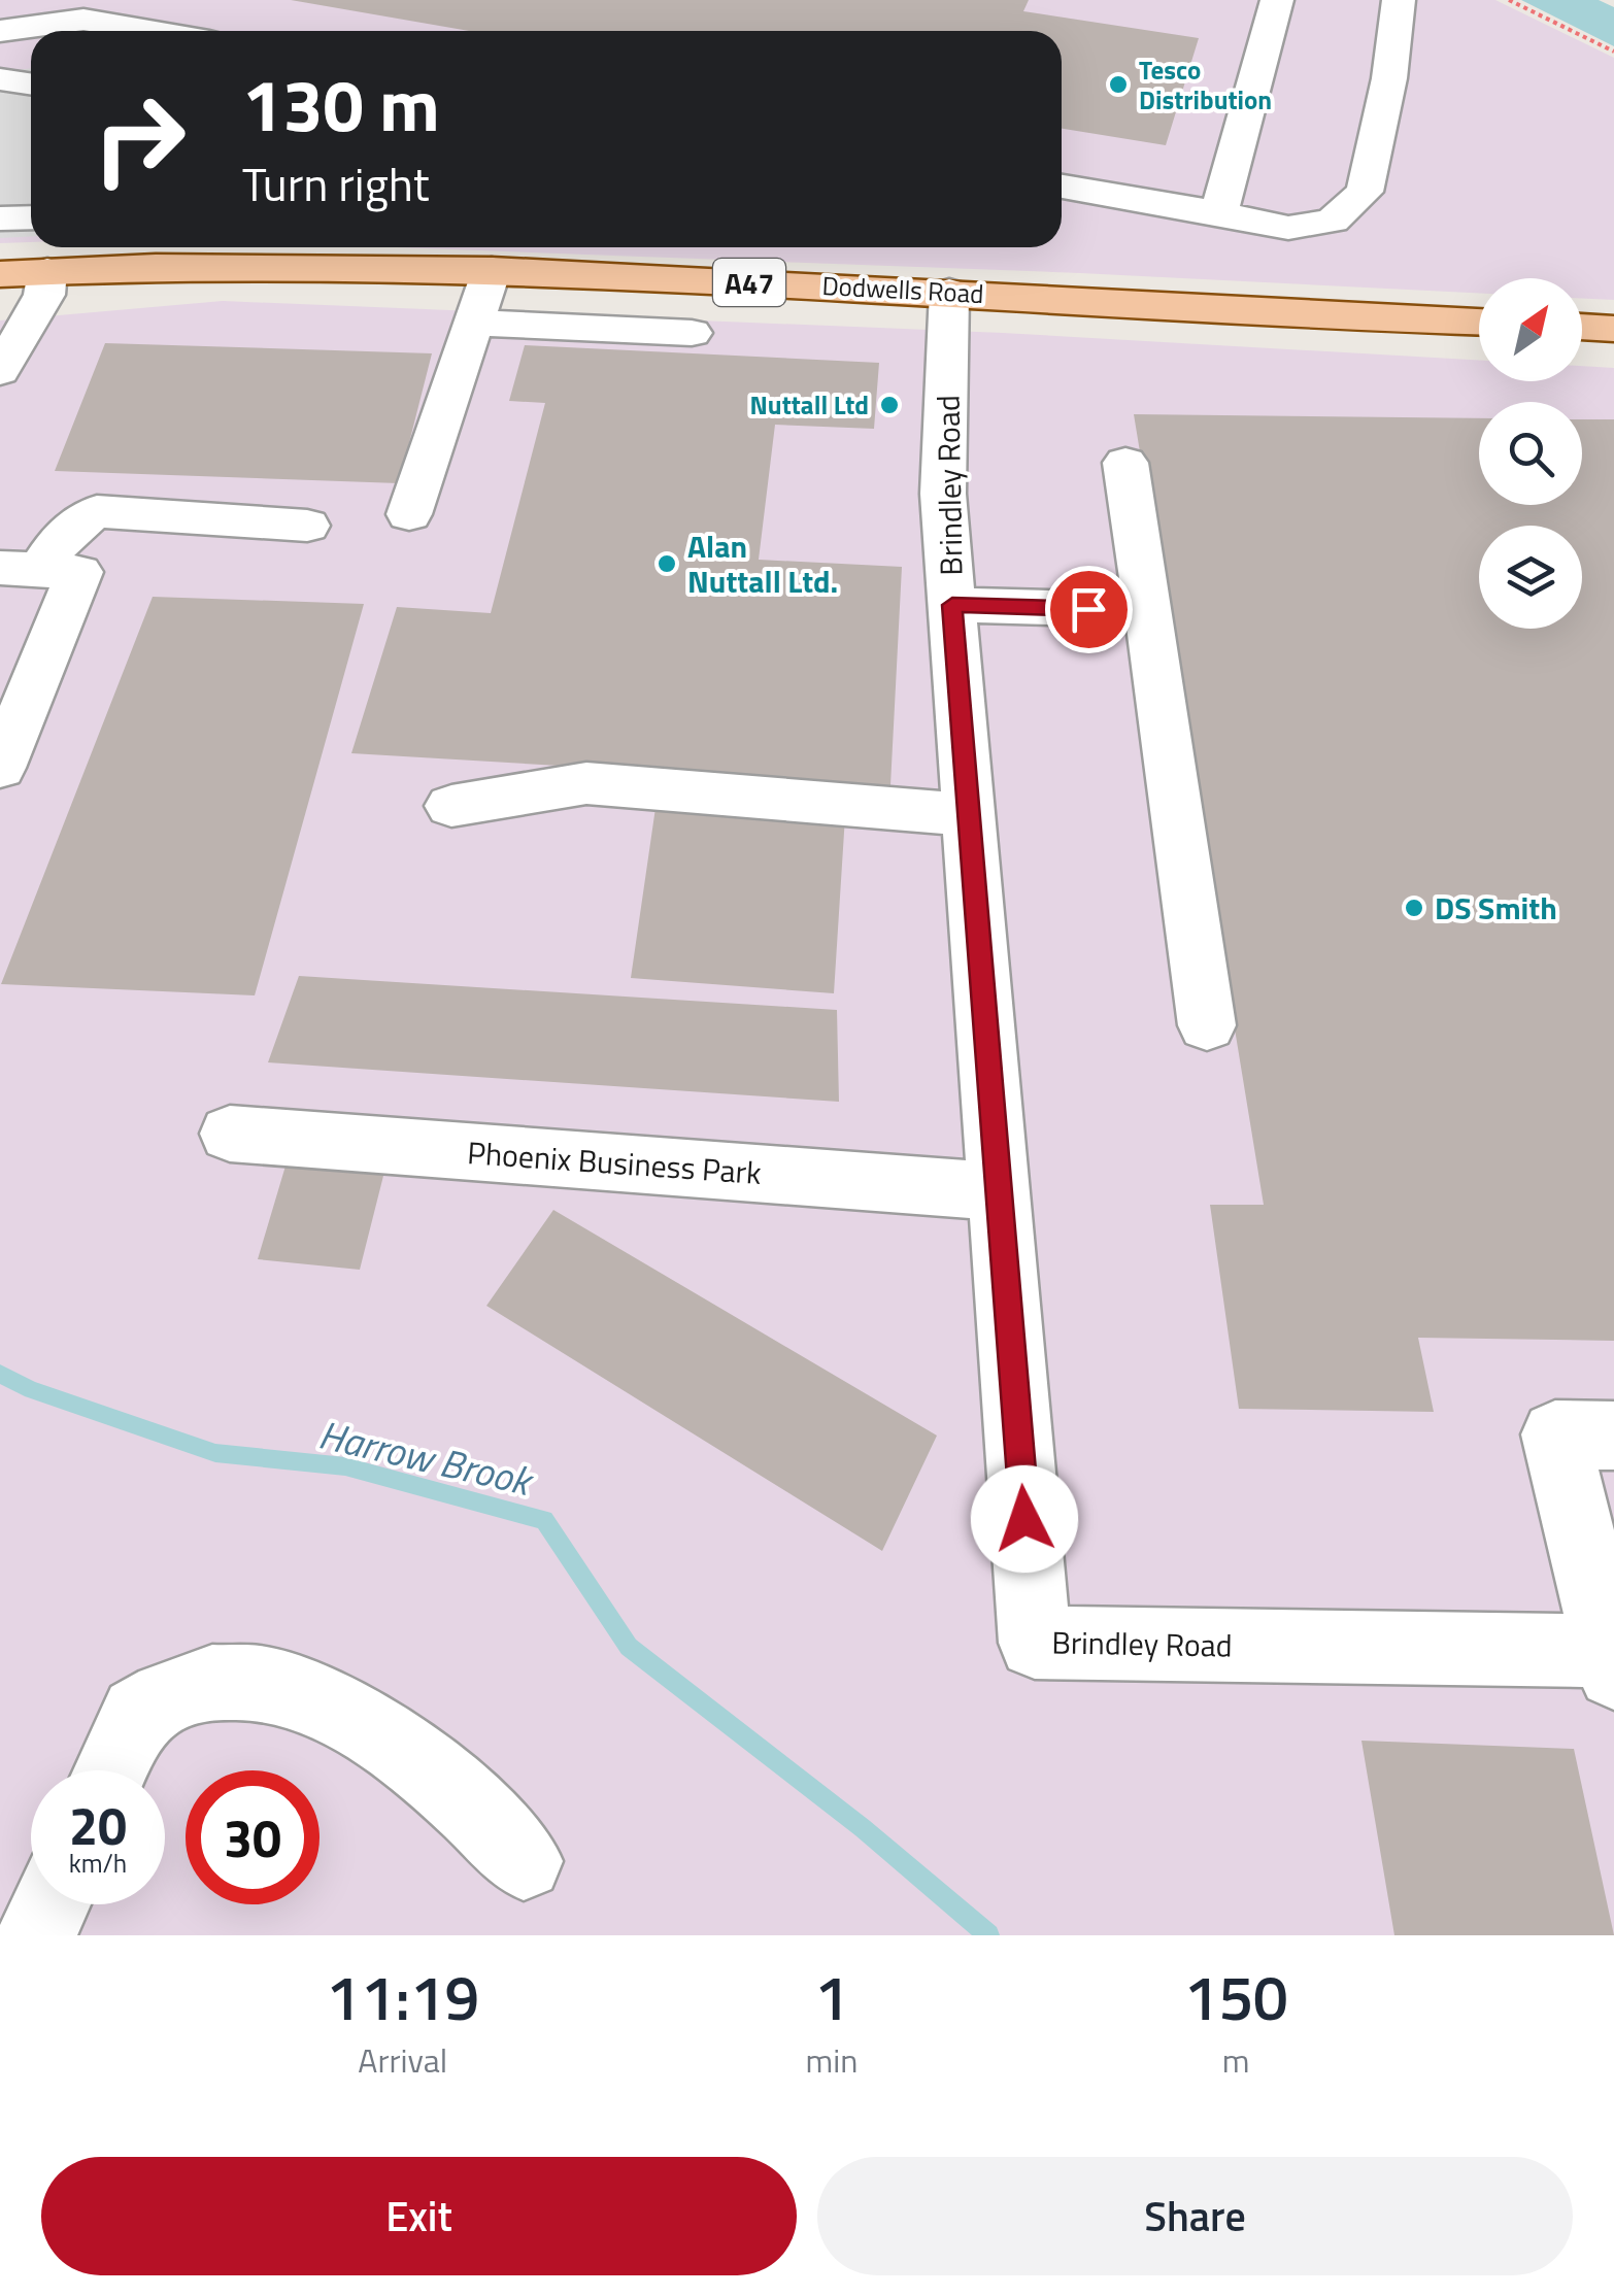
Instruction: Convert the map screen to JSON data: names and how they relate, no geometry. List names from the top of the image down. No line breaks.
{"streets":{"main road":["A47","Dodwells Road"],"street":["Brindley Road","Phoenix Business Park"]},"crossings":[["Dodwells Road","Brindley Road"],["Brindley Road","Phoenix Business Park"]],"water":["Harrow Brook"],"places":["Tesco Distribution","Nuttall Ltd","Alan Nuttall Ltd.","DS Smith"],"north":"top right","page":{"turn":["130 m","Turn right"],"speed":"20 km/h","limit":"30","eta":["11:19","Arrival","1","min","150","m"],"buttons":["Exit","Share"]}}
